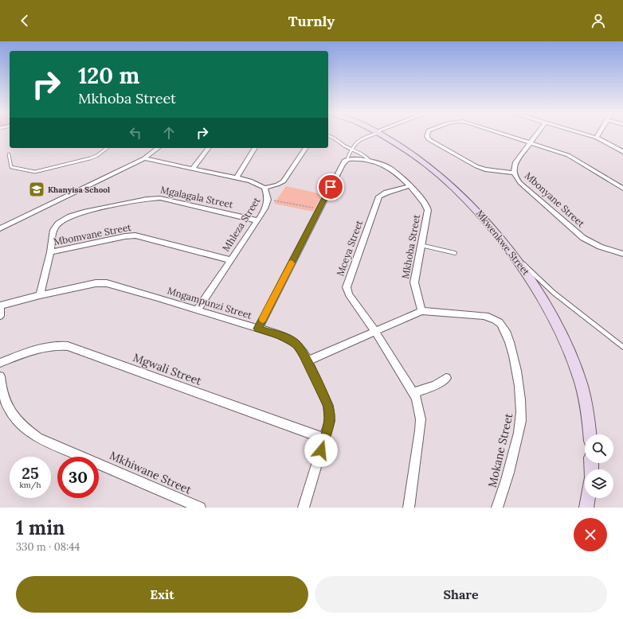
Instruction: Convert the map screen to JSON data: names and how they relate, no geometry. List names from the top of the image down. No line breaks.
{"streets":{"street":["Mgalagala Street","Mbonyane Street","Mhleza Street","Mbomvane Street","Mkwenkwe Street","Mkhoba Street","Mceya Street","Mngampunzi Street","Mgwali Street","Mokane Street","Mkhiwane Street"]},"crossings":[["Mgalagala Street","Mhleza Street"],["Mgalagala Street","Mbomvane Street"],["Mgalagala Street","Mngampunzi Street"],["Mhleza Street","Mbomvane Street"],["Mhleza Street","Mngampunzi Street"],["Mkhoba Street","Mceya Street"],["Mkhoba Street","Mokane Street"],["Mceya Street","Mokane Street"],["Mngampunzi Street","Mgwali Street"],["Mngampunzi Street","Mokane Street"]],"places":{"school or university":["Khanyisa School"]},"page":{"header":"Turnly","turn":["120 m","Mkhoba Street"],"speed":"25 km/h","limit":"30","heading":["1 min","330 m · 08:44"],"buttons":["Exit","Share"]}}
